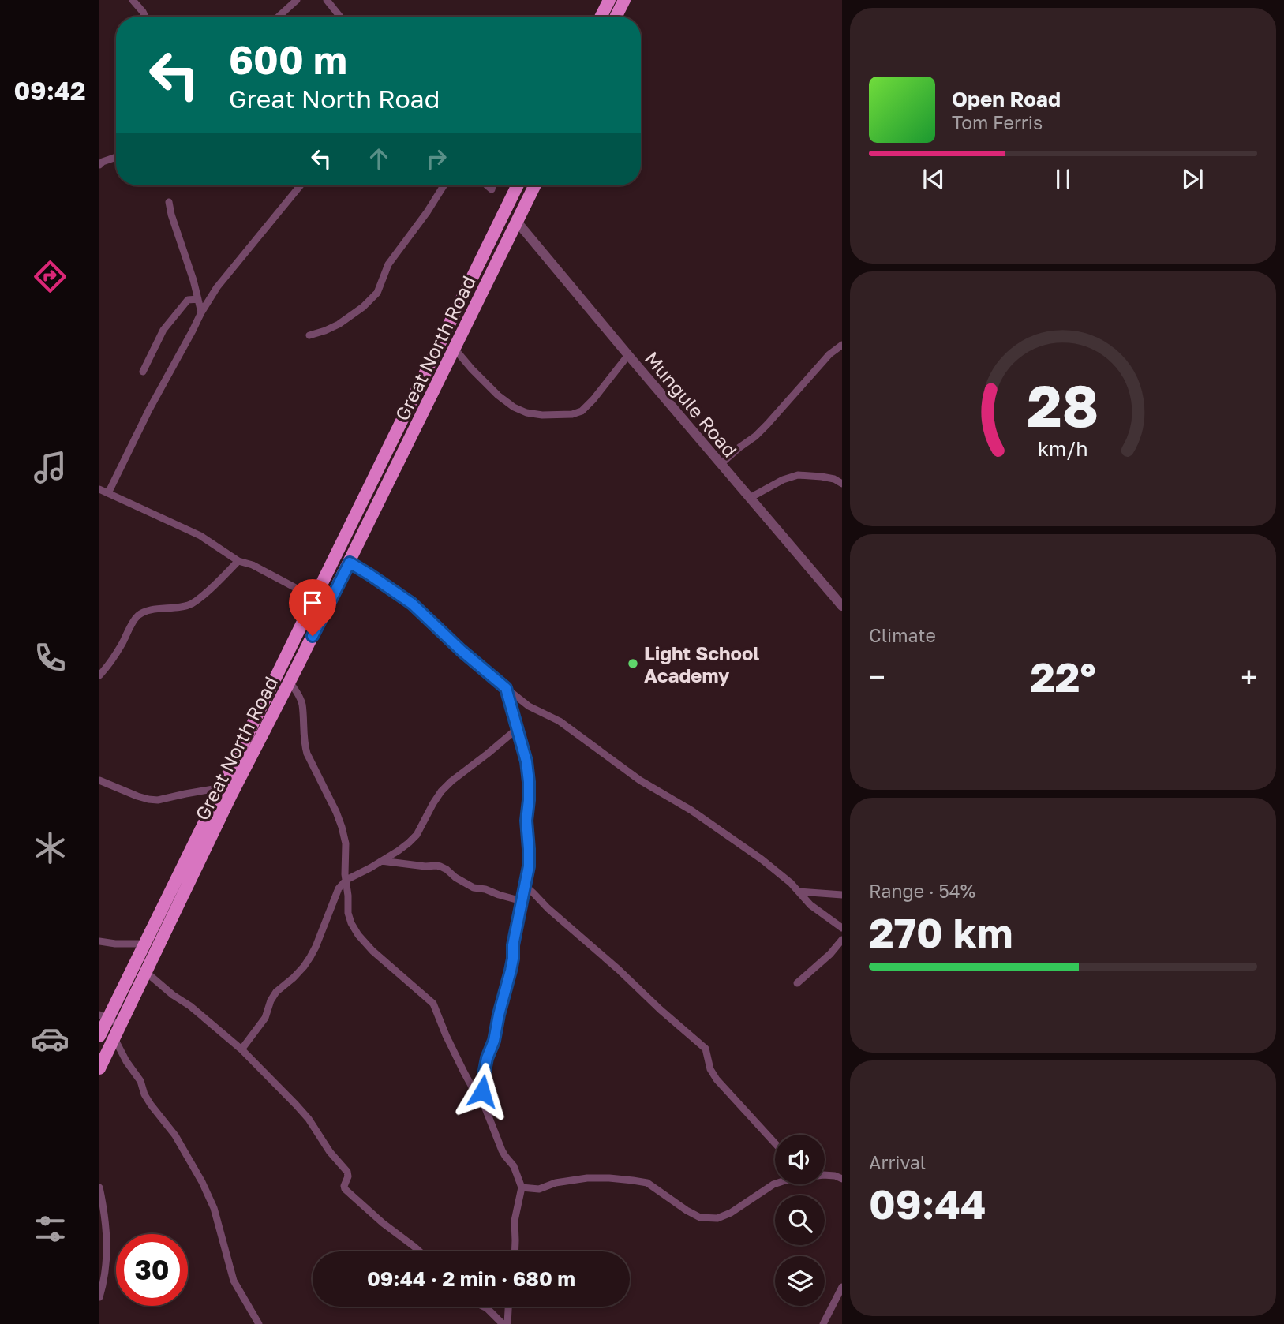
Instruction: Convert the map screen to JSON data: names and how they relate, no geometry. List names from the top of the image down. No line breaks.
{"streets":{"highway":["Great North Road"],"street":["Mungule Road"]},"crossings":[["Great North Road","Mungule Road"]],"places":["Light School Academy"],"page":{"tabs":"09:42","turn":["600 m","Great North Road"],"song":["Open Road","Tom Ferris"],"tile":["Climate",["Range · 54%","270 km"],["Arrival","09:44"]],"heat":["−","22°","+"],"limit":"30","trip":"09:44 · 2 min · 680 m","gauge":["28","km/h"]}}
